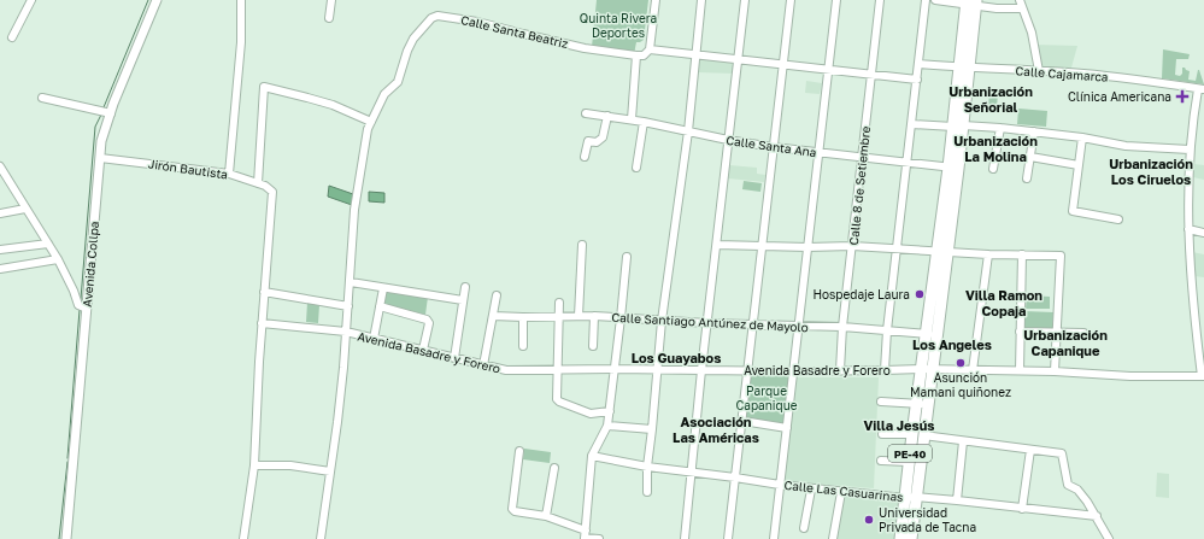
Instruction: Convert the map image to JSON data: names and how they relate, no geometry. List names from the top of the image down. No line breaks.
{"streets":{"highway":["PE-40"],"main road":["Avenida Collpa"],"street":["Calle Santa Beatriz","Calle Cajamarca","Calle Santa Ana","Jirón Bautista","Calle 8 de Setiembre","Calle Santiago Antúnez de Mayolo","Avenida Basadre y Forero","Calle Las Casuarinas"]},"crossings":[["Calle Cajamarca","PE-40"],["Calle Santa Ana","Calle 8 de Setiembre"],["Calle Santa Ana","PE-40"],["Jirón Bautista","Avenida Collpa"],["Calle 8 de Setiembre","Calle Santiago Antúnez de Mayolo"],["Calle 8 de Setiembre","Avenida Basadre y Forero"],["Calle Santiago Antúnez de Mayolo","PE-40"],["Avenida Basadre y Forero","PE-40"],["PE-40","Calle Las Casuarinas"]],"districts":["Urbanización Señorial","Urbanización La Molina","Urbanización Los Ciruelos","Villa Ramon Copaja","Urbanización Capanique","Los Angeles","Los Guayabos","Asociación Las Américas","Villa Jesús"],"parks":["Quinta Rivera Deportes","Parque Capanique"],"places":{"health":["Clínica Americana"],"other":["Hospedaje Laura","Asunción Mamani quiñonez","Universidad Privada de Tacna"]}}
